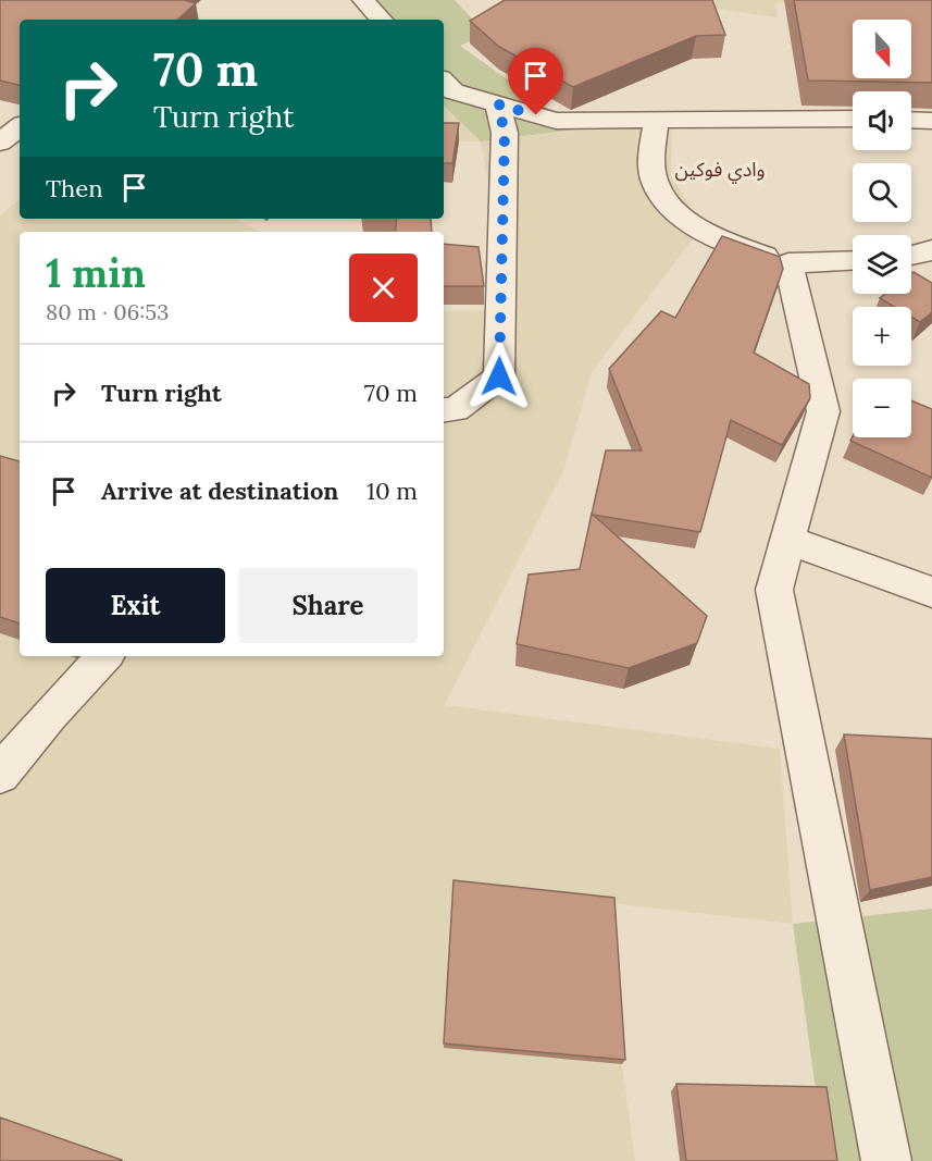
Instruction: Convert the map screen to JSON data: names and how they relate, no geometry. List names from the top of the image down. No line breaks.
{"districts":["وادي فوكين"],"north":"bottom","page":{"map_buttons":["+","−"],"turn":["70 m","Turn right"],"then":"Then","heading":["1 min","80 m · 06:53"],"list":[{"name":"Turn right","value":"70 m"},{"name":"Arrive at destination","value":"10 m"}],"buttons":["Exit","Share"]}}
